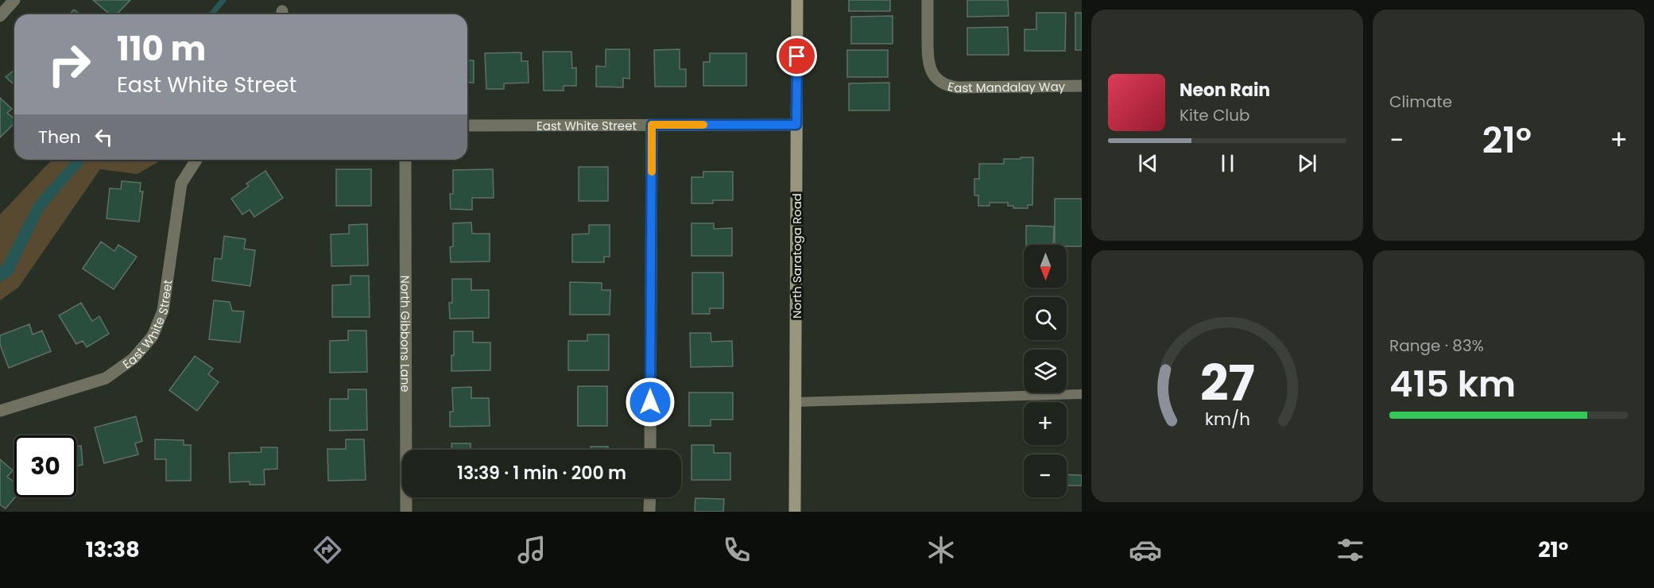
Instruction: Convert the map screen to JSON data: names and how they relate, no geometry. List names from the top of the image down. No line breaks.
{"streets":{"main road":["North Saratoga Road"],"street":["East Mandalay Way","East White Street","North Gibbons Lane"]},"crossings":[["East White Street","North Saratoga Road"]],"north":"bottom","page":{"tile":["Climate",["Range · 83%","415 km"]],"turn":["110 m","East White Street"],"song":["Neon Rain","Kite Club"],"then":"Then","heat":["−","21°","+"],"map_buttons":["+","−"],"limit":"30","trip":"13:39 · 1 min · 200 m","tabs":["13:38","21°"],"gauge":["27","km/h"]}}
